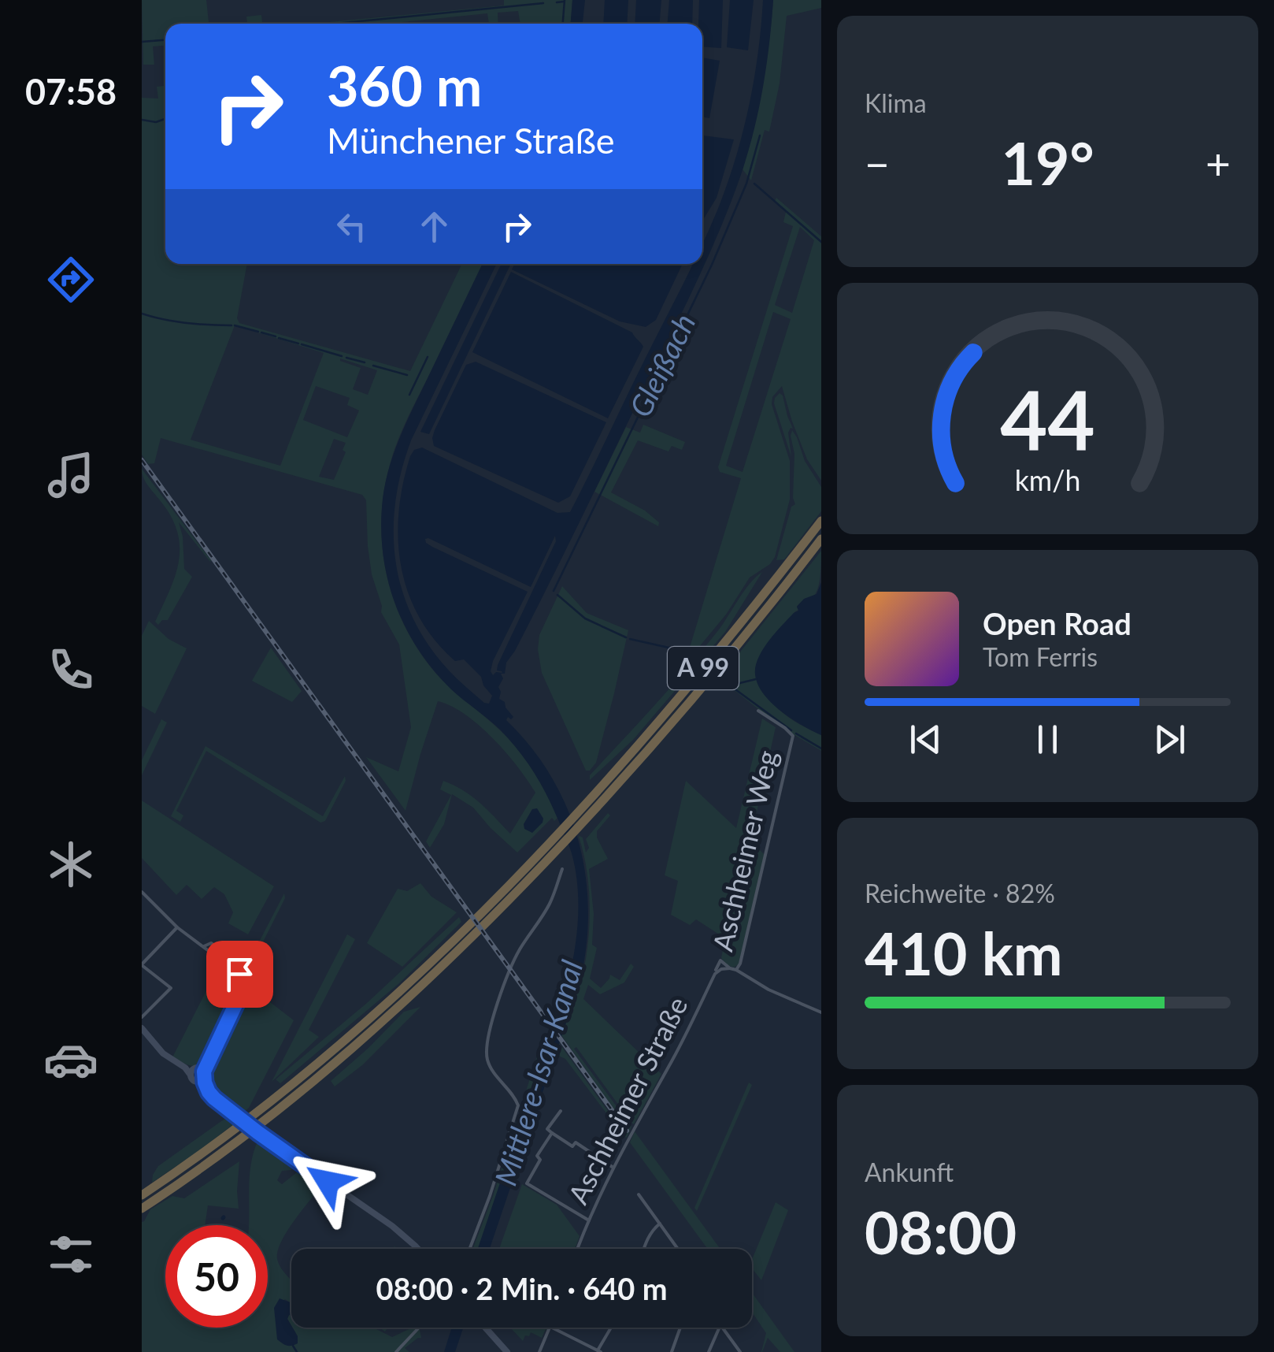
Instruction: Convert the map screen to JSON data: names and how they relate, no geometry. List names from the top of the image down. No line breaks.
{"streets":{"highway":["A 99"],"street":["Aschheimer Weg","Aschheimer Straße"]},"water":["Gleißach","Mittlere-Isar-Kanal"],"page":{"tabs":"07:58","tile":["Klima",["Reichweite · 82%","410 km"],["Ankunft","08:00"]],"turn":["360 m","Münchener Straße"],"heat":["−","19°","+"],"song":["Open Road","Tom Ferris"],"limit":"50","trip":"08:00 · 2 Min. · 640 m","gauge":["44","km/h"]}}
